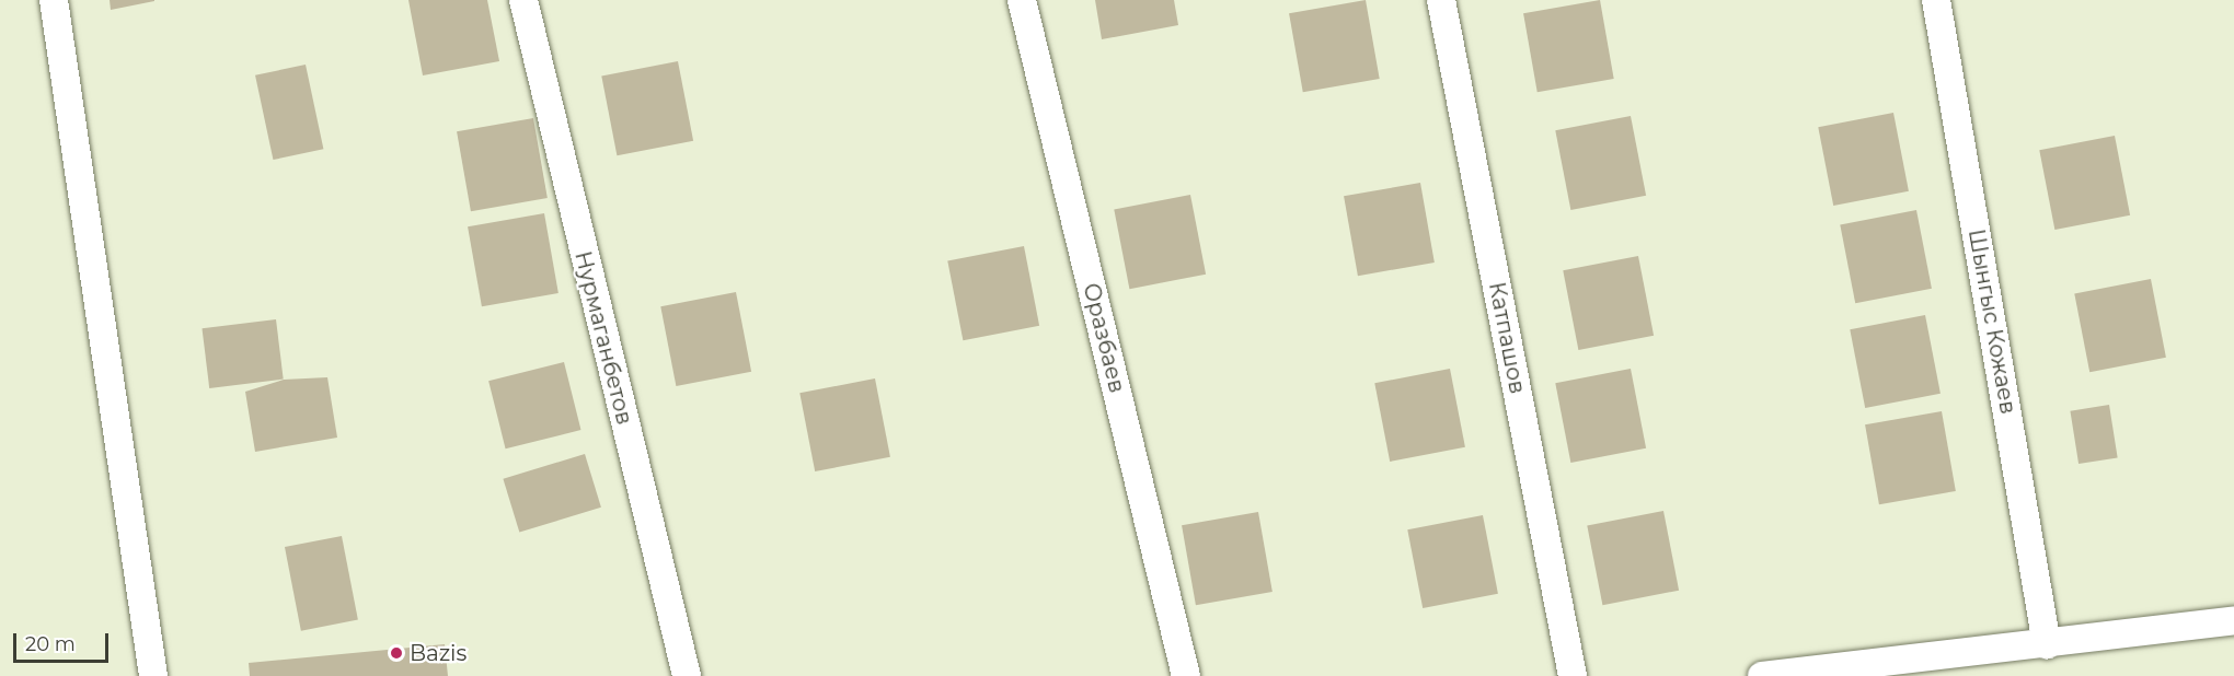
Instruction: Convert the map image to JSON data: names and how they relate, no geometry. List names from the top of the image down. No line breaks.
{"streets":{"street":["Шынгыс Кожаев","Нурмаганбетов","Оразбаев","Катпашов"]},"places":["Bazis"],"scale_bar":"20 m"}
